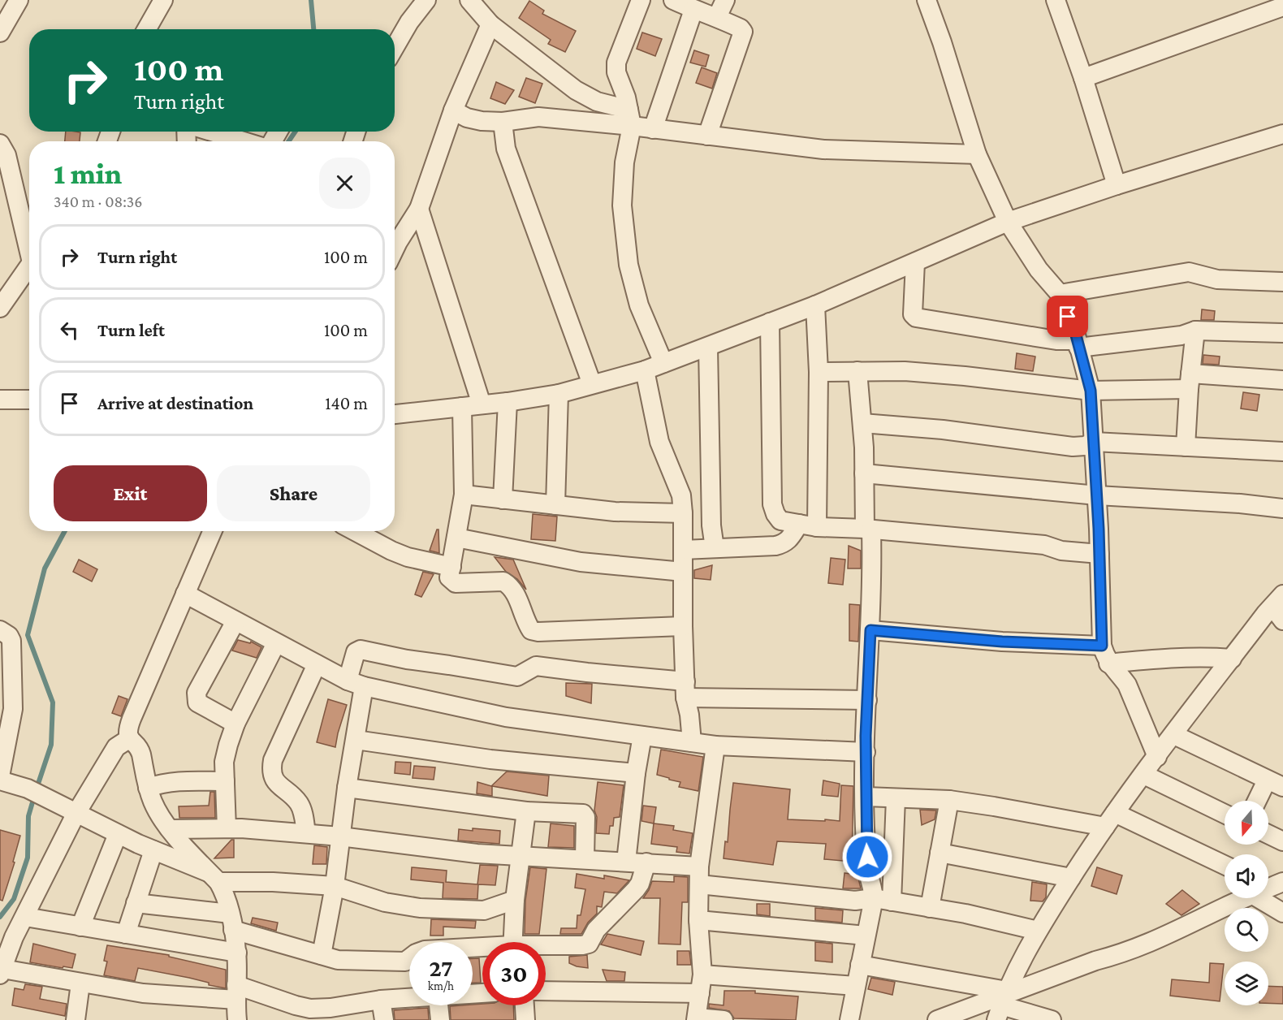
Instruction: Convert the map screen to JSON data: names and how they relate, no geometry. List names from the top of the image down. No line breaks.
{"north":"bottom","page":{"turn":["100 m","Turn right"],"heading":["1 min","340 m · 08:36"],"list":[{"name":"Turn right","value":"100 m"},{"name":"Turn left","value":"100 m"},{"name":"Arrive at destination","value":"140 m"}],"buttons":["Exit","Share"],"speed":"27 km/h","limit":"30"}}
